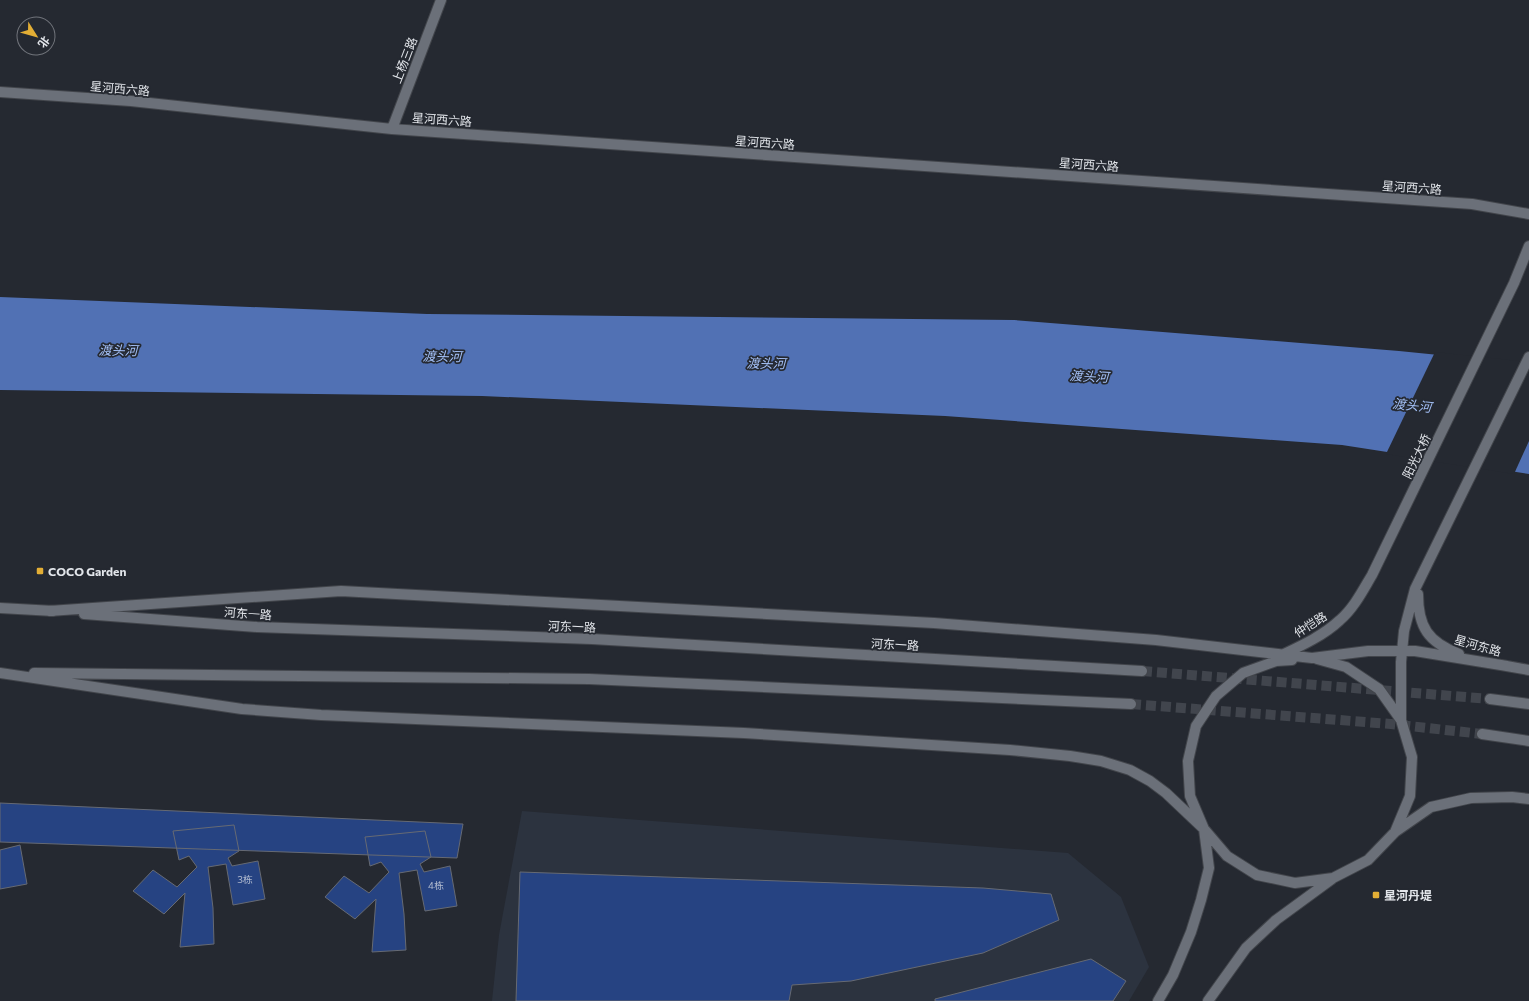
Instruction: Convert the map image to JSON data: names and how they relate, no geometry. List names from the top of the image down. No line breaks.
{"streets":{"street":["上杨三路","星河西六路","阳光大桥","河东一路","仲恺路","星河东路"]},"crossings":[["上杨三路","星河西六路"],["阳光大桥","仲恺路"]],"water":["渡头河"],"places":{"transit":["COCO Garden","星河丹堤"]},"house_numbers":["3栋","4栋"],"north":"bottom right"}
